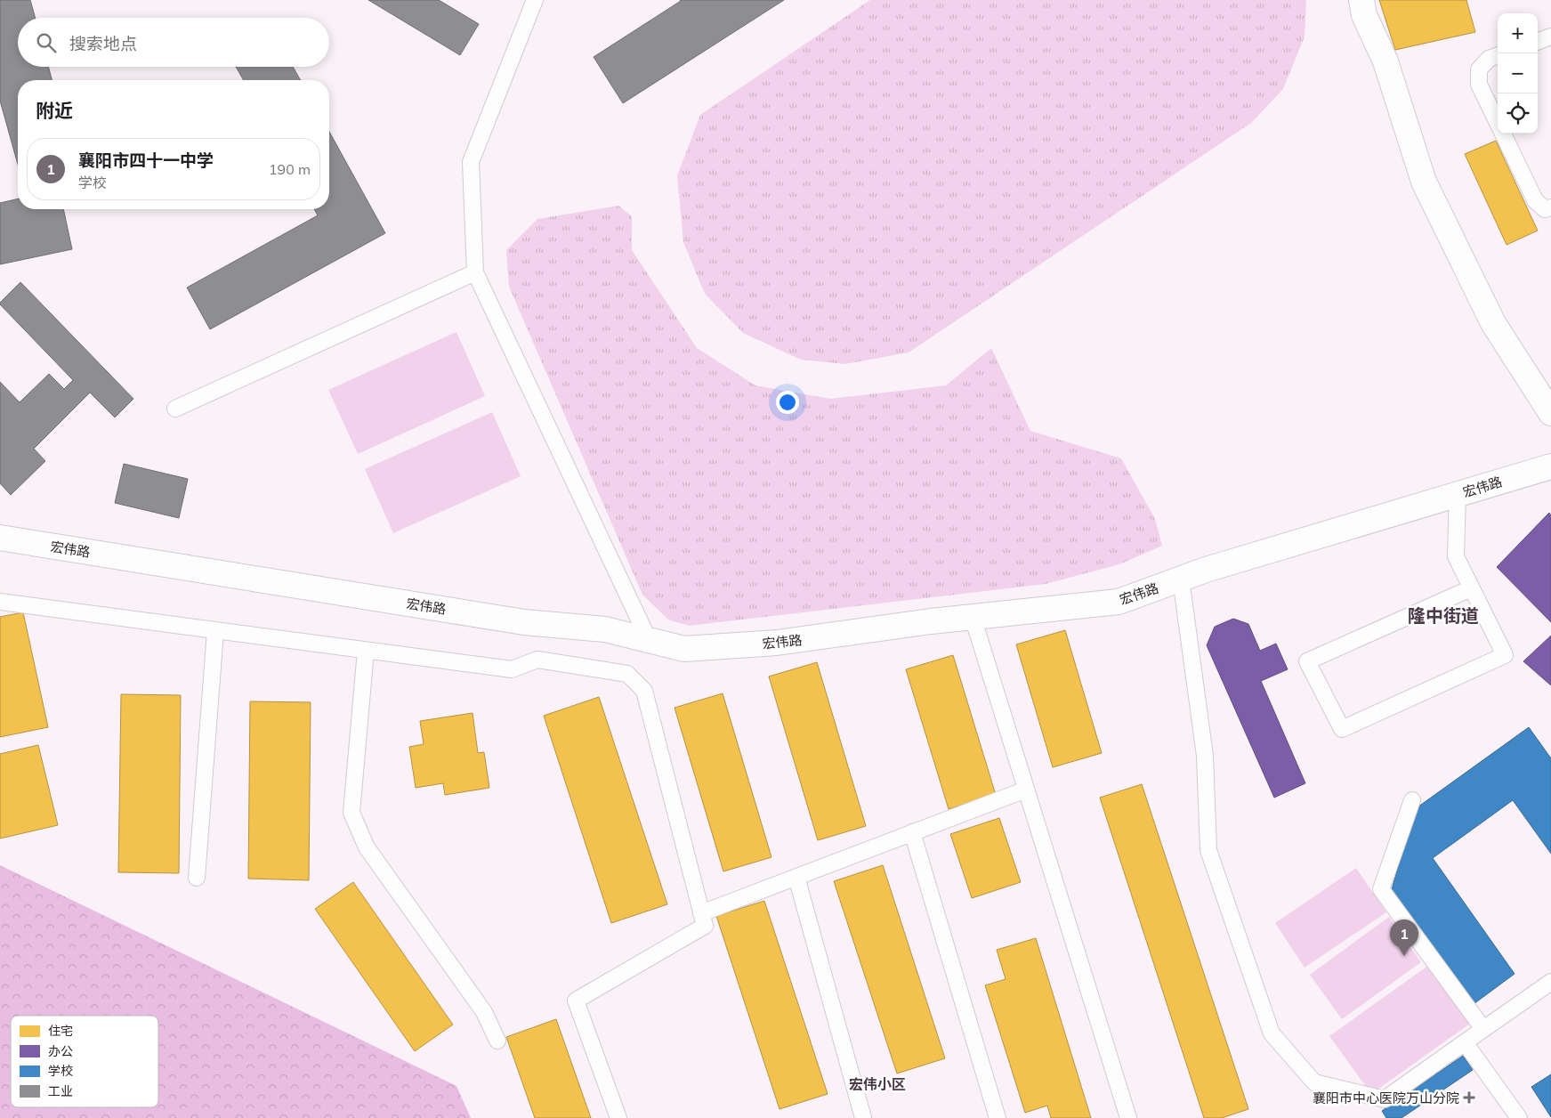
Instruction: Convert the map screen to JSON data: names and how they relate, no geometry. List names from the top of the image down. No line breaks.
{"streets":{"street":["宏伟路"]},"districts":["隆中街道","宏伟小区"],"places":{"health":["襄阳市中心医院万山分院"]},"legend":["住宅","办公","学校","工业"],"page":{"map_buttons":["+","−"],"search":"搜索地点","heading":"附近","list":[{"mark":"1","name":"襄阳市四十一中学","note":"学校","value":"190 m"}],"pins":"1"}}
